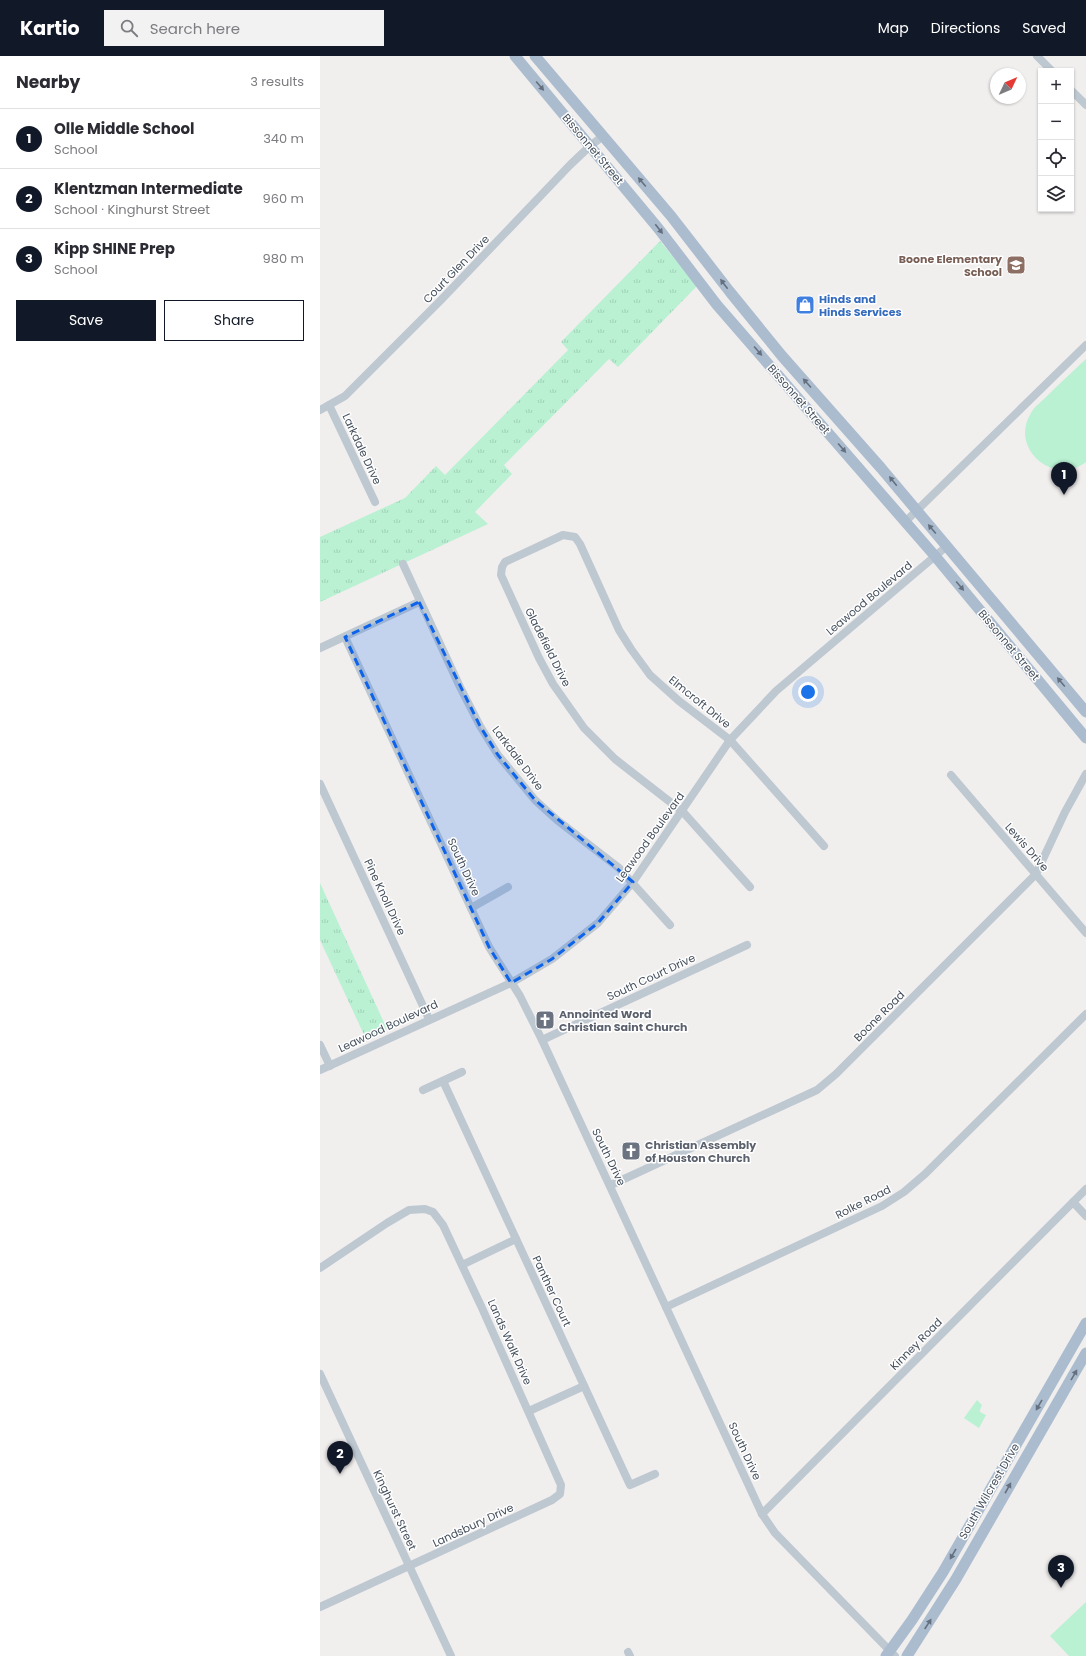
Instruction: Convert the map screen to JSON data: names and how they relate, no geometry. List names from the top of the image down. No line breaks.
{"streets":{"main road":["Bissonnet Street","South Wilcrest Drive"],"street":["Court Glen Drive","Larkdale Drive","Leawood Boulevard","Gladefield Drive","Elmcroft Drive","Lewis Drive","South Drive","Pine Knoll Drive","South Court Drive","Boone Road","Rolke Road","Panther Court","Lands Walk Drive","Kinney Road","Kinghurst Street","Landsbury Drive"]},"crossings":[["Bissonnet Street","Court Glen Drive"],["Bissonnet Street","Leawood Boulevard"],["Court Glen Drive","Larkdale Drive"],["Larkdale Drive","Leawood Boulevard"],["Leawood Boulevard","Gladefield Drive"],["Leawood Boulevard","Elmcroft Drive"],["Leawood Boulevard","South Drive"],["Leawood Boulevard","Pine Knoll Drive"],["Gladefield Drive","Elmcroft Drive"],["Lewis Drive","Boone Road"],["South Drive","South Court Drive"],["South Drive","Boone Road"],["South Drive","Rolke Road"],["South Drive","Kinney Road"],["South Drive","South Wilcrest Drive"],["Lands Walk Drive","Landsbury Drive"],["Kinghurst Street","Landsbury Drive"]],"places":{"school or university":["Boone Elementary School"],"shop":["Hinds and Hinds Services"],"church":["Annointed Word Christian Saint Church","Christian Assembly of Houston Church"]},"north":"top right","page":{"header":"Kartio","search":"Search here","nav":["Map","Directions","Saved"],"heading":["Nearby","3 results"],"map_buttons":["+","−"],"list":[{"mark":"1","name":"Olle Middle School","note":"School","value":"340 m"},{"mark":"2","name":"Klentzman Intermediate","note":"School · Kinghurst Street","value":"960 m"},{"mark":"3","name":"Kipp SHINE Prep","note":"School","value":"980 m"}],"buttons":["Save","Share"],"pins":["1","2","3"]}}
